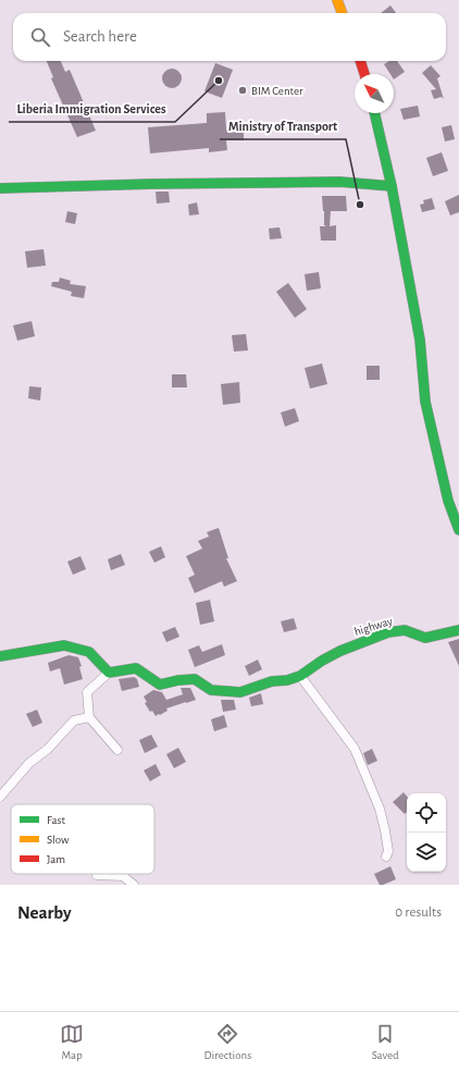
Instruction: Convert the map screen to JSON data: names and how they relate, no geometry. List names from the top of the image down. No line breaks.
{"streets":{"street":["highway"]},"places":["Liberia Immigration Services","BIM Center","Ministry of Transport"],"legend":["Fast","Slow","Jam"],"north":"top left","page":{"search":"Search here","heading":["Nearby","0 results"],"nav":["Map","Directions","Saved"]}}
